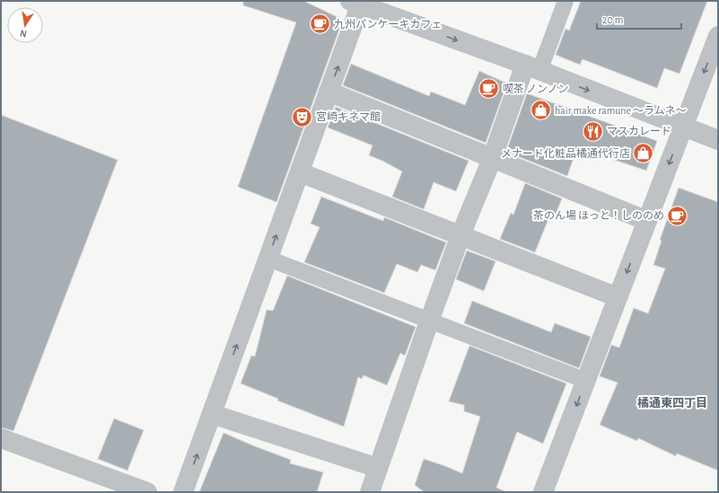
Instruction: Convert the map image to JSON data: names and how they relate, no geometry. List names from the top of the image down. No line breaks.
{"districts":["橘通東四丁目"],"places":{"cafe":["九州パンケーキカフェ","喫茶 ノンノン","茶のん場 ほっと！しののめ"],"shop":["hair make ramune ～ラムネ～","メナード化粧品橘通代行店"],"theatre":["宮崎キネマ館"],"restaurant":["マスカレード"]},"scale_bar":"20 m","north":"bottom"}
